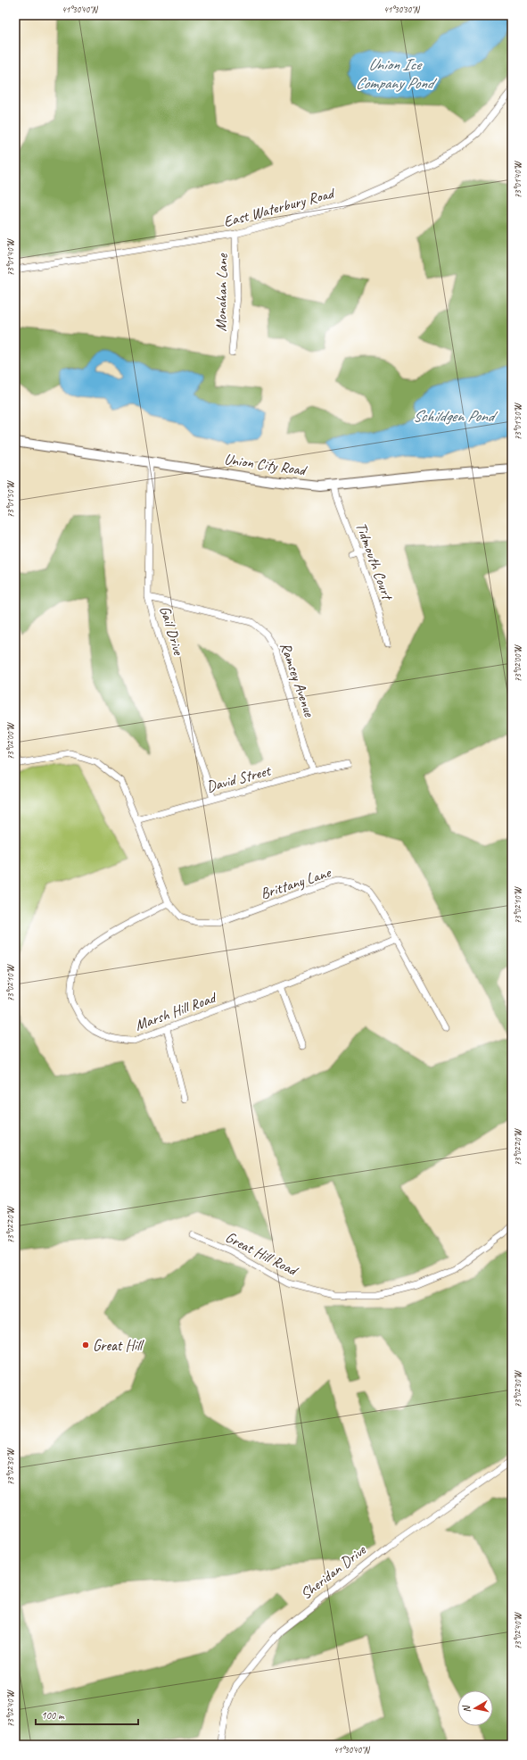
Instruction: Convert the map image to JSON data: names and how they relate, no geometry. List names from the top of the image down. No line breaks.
{"streets":{"main road":["Union City Road"],"street":["East Waterbury Road","Monahan Lane","Tidmouth Court","Gail Drive","Ramsey Avenue","David Street","Brittany Lane","Marsh Hill Road","Great Hill Road","Sheridan Drive"]},"crossings":[["East Waterbury Road","Monahan Lane"],["Union City Road","Tidmouth Court"],["Union City Road","Gail Drive"],["Gail Drive","Ramsey Avenue"],["Gail Drive","David Street"],["Ramsey Avenue","David Street"],["David Street","Brittany Lane"],["Brittany Lane","Marsh Hill Road"]],"water":["Union Ice Company Pond","Schildgen Pond"],"places":["Great Hill"],"scale_bar":"100 m","north":"left","coordinates":["41°30'40\"N","41°30'30\"N","73°01'40\"W","73°01'50\"W","73°02'00\"W","73°02'10\"W","73°02'20\"W","73°02'30\"W","73°02'40\"W"]}
